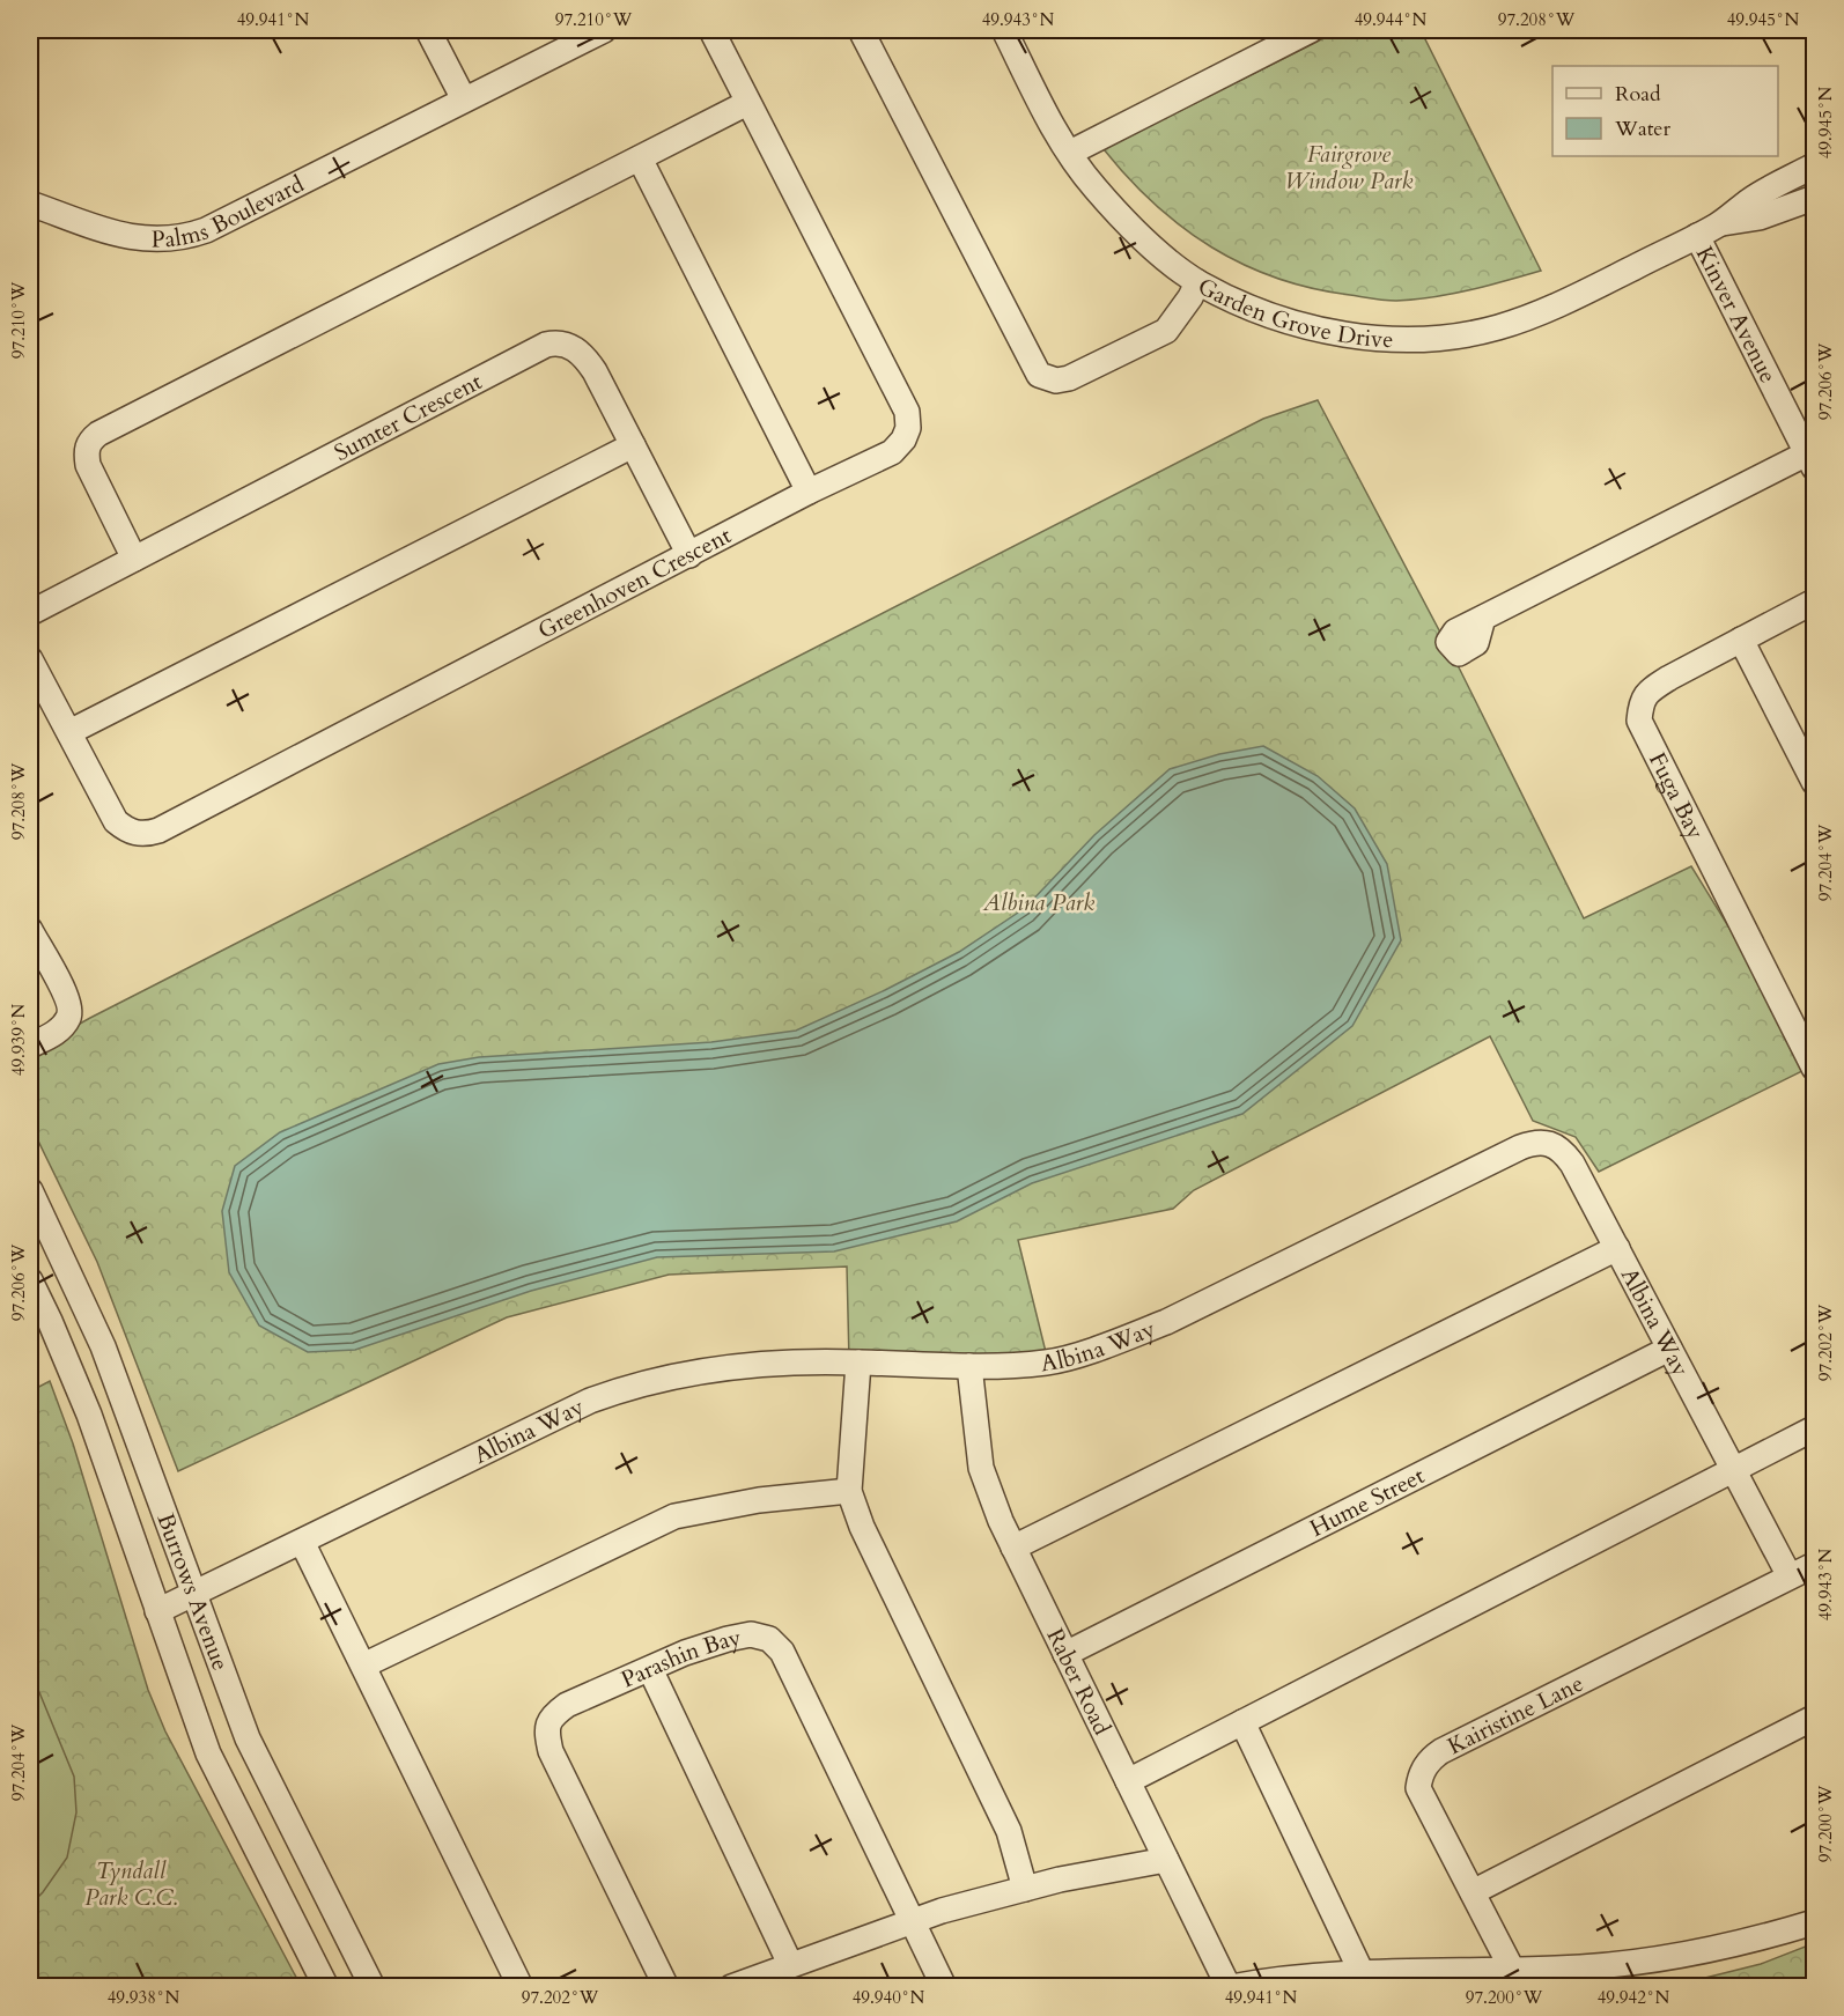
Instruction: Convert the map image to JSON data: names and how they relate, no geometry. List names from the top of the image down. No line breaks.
{"streets":{"street":["Palms Boulevard","Garden Grove Drive","Kinver Avenue","Sumter Crescent","Greenhoven Crescent","Fuga Bay","Albina Way","Hume Street","Burrows Avenue","Parashin Bay","Raber Road","Kairistine Lane"]},"crossings":[["Garden Grove Drive","Kinver Avenue"],["Sumter Crescent","Greenhoven Crescent"],["Albina Way","Hume Street"],["Albina Way","Burrows Avenue"],["Albina Way","Raber Road"],["Albina Way","Kairistine Lane"],["Hume Street","Raber Road"]],"parks":["Fairgrove Window Park","Albina Park","Tyndall Park C.C."],"legend":["Road","Water"],"coordinates":["49.941°N","97.210°W","49.943°N","49.944°N","97.208°W","49.945°N","97.206°W","97.204°W","49.939°N","97.202°W","97.200°W","49.938°N","49.940°N","49.942°N"]}
